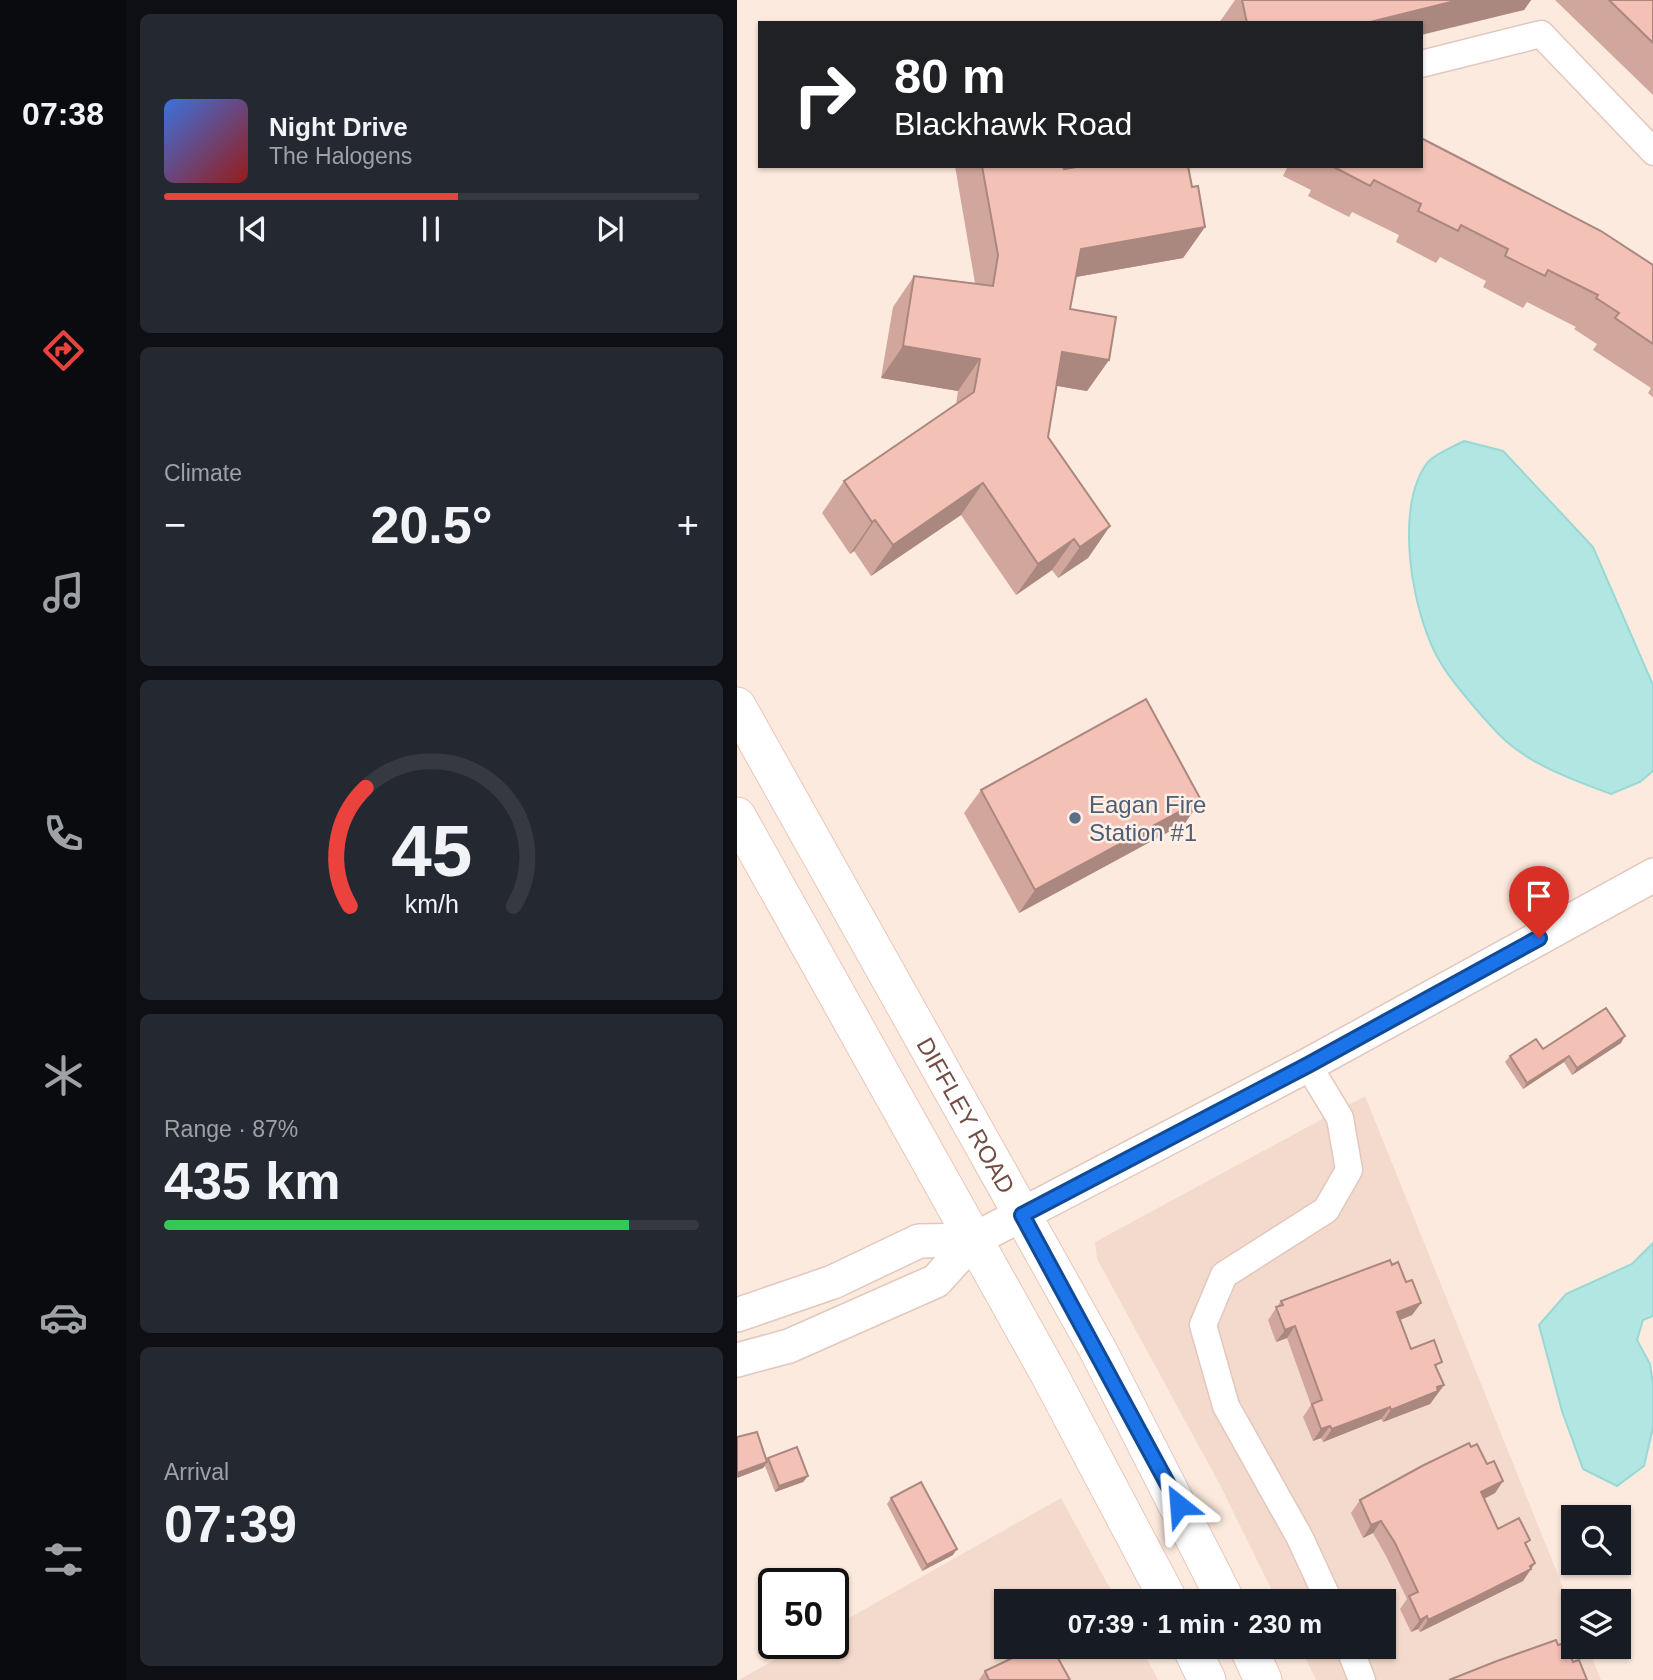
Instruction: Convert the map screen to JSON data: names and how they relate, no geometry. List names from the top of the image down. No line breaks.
{"streets":{"main road":["DIFFLEY ROAD"]},"places":["Eagan Fire Station #1"],"page":{"tabs":"07:38","turn":["80 m","Blackhawk Road"],"song":["Night Drive","The Halogens"],"tile":["Climate",["Range · 87%","435 km"],["Arrival","07:39"]],"heat":["−","20.5°","+"],"limit":"50","trip":"07:39 · 1 min · 230 m","gauge":["45","km/h"]}}
